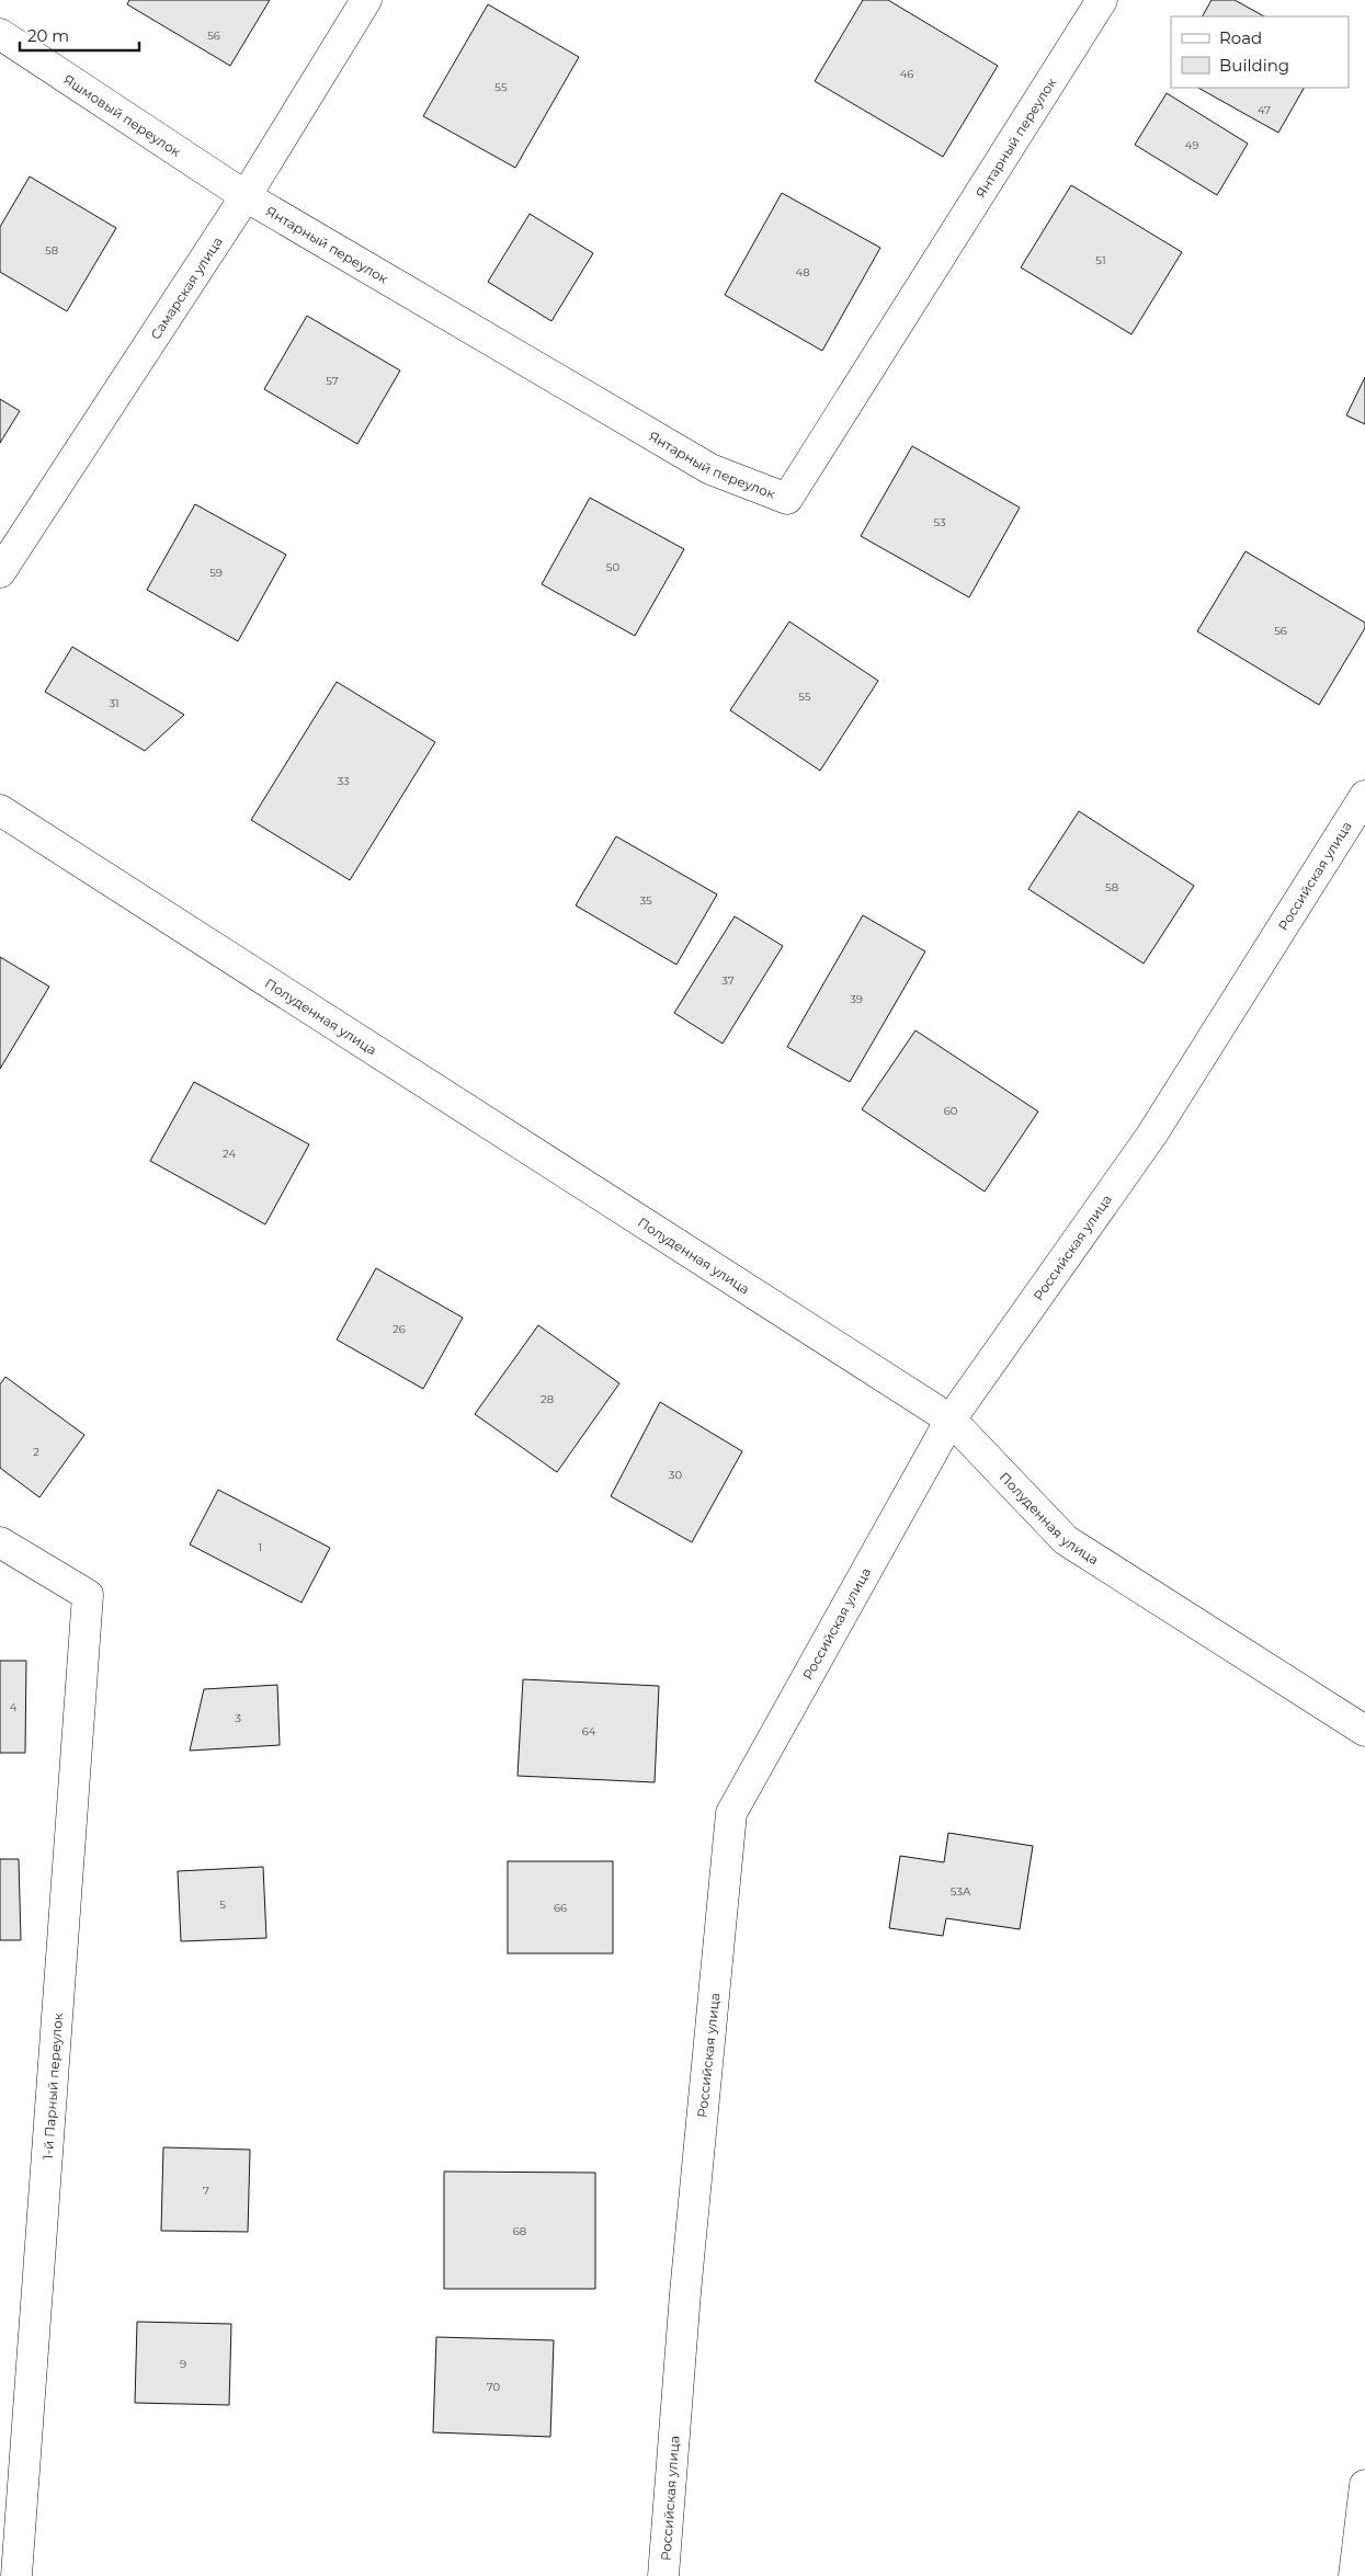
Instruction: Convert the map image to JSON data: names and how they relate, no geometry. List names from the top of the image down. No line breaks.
{"streets":{"street":["Яшмовый переулок","Янтарный переулок","Самарская улица","Российская улица","Полуденная улица","1-й Парный переулок"]},"crossings":[["Яшмовый переулок","Янтарный переулок"],["Яшмовый переулок","Самарская улица"],["Янтарный переулок","Самарская улица"],["Российская улица","Полуденная улица"]],"house_numbers":["56","46","55","47","49","58","51","48","57","53","50","59","56","55","31","33","58","35","37","39","60","24","26","28","2","30","1","4","3","64","53А","5","66","7","68","9","70"],"legend":["Road","Building"],"scale_bar":"20 m"}
